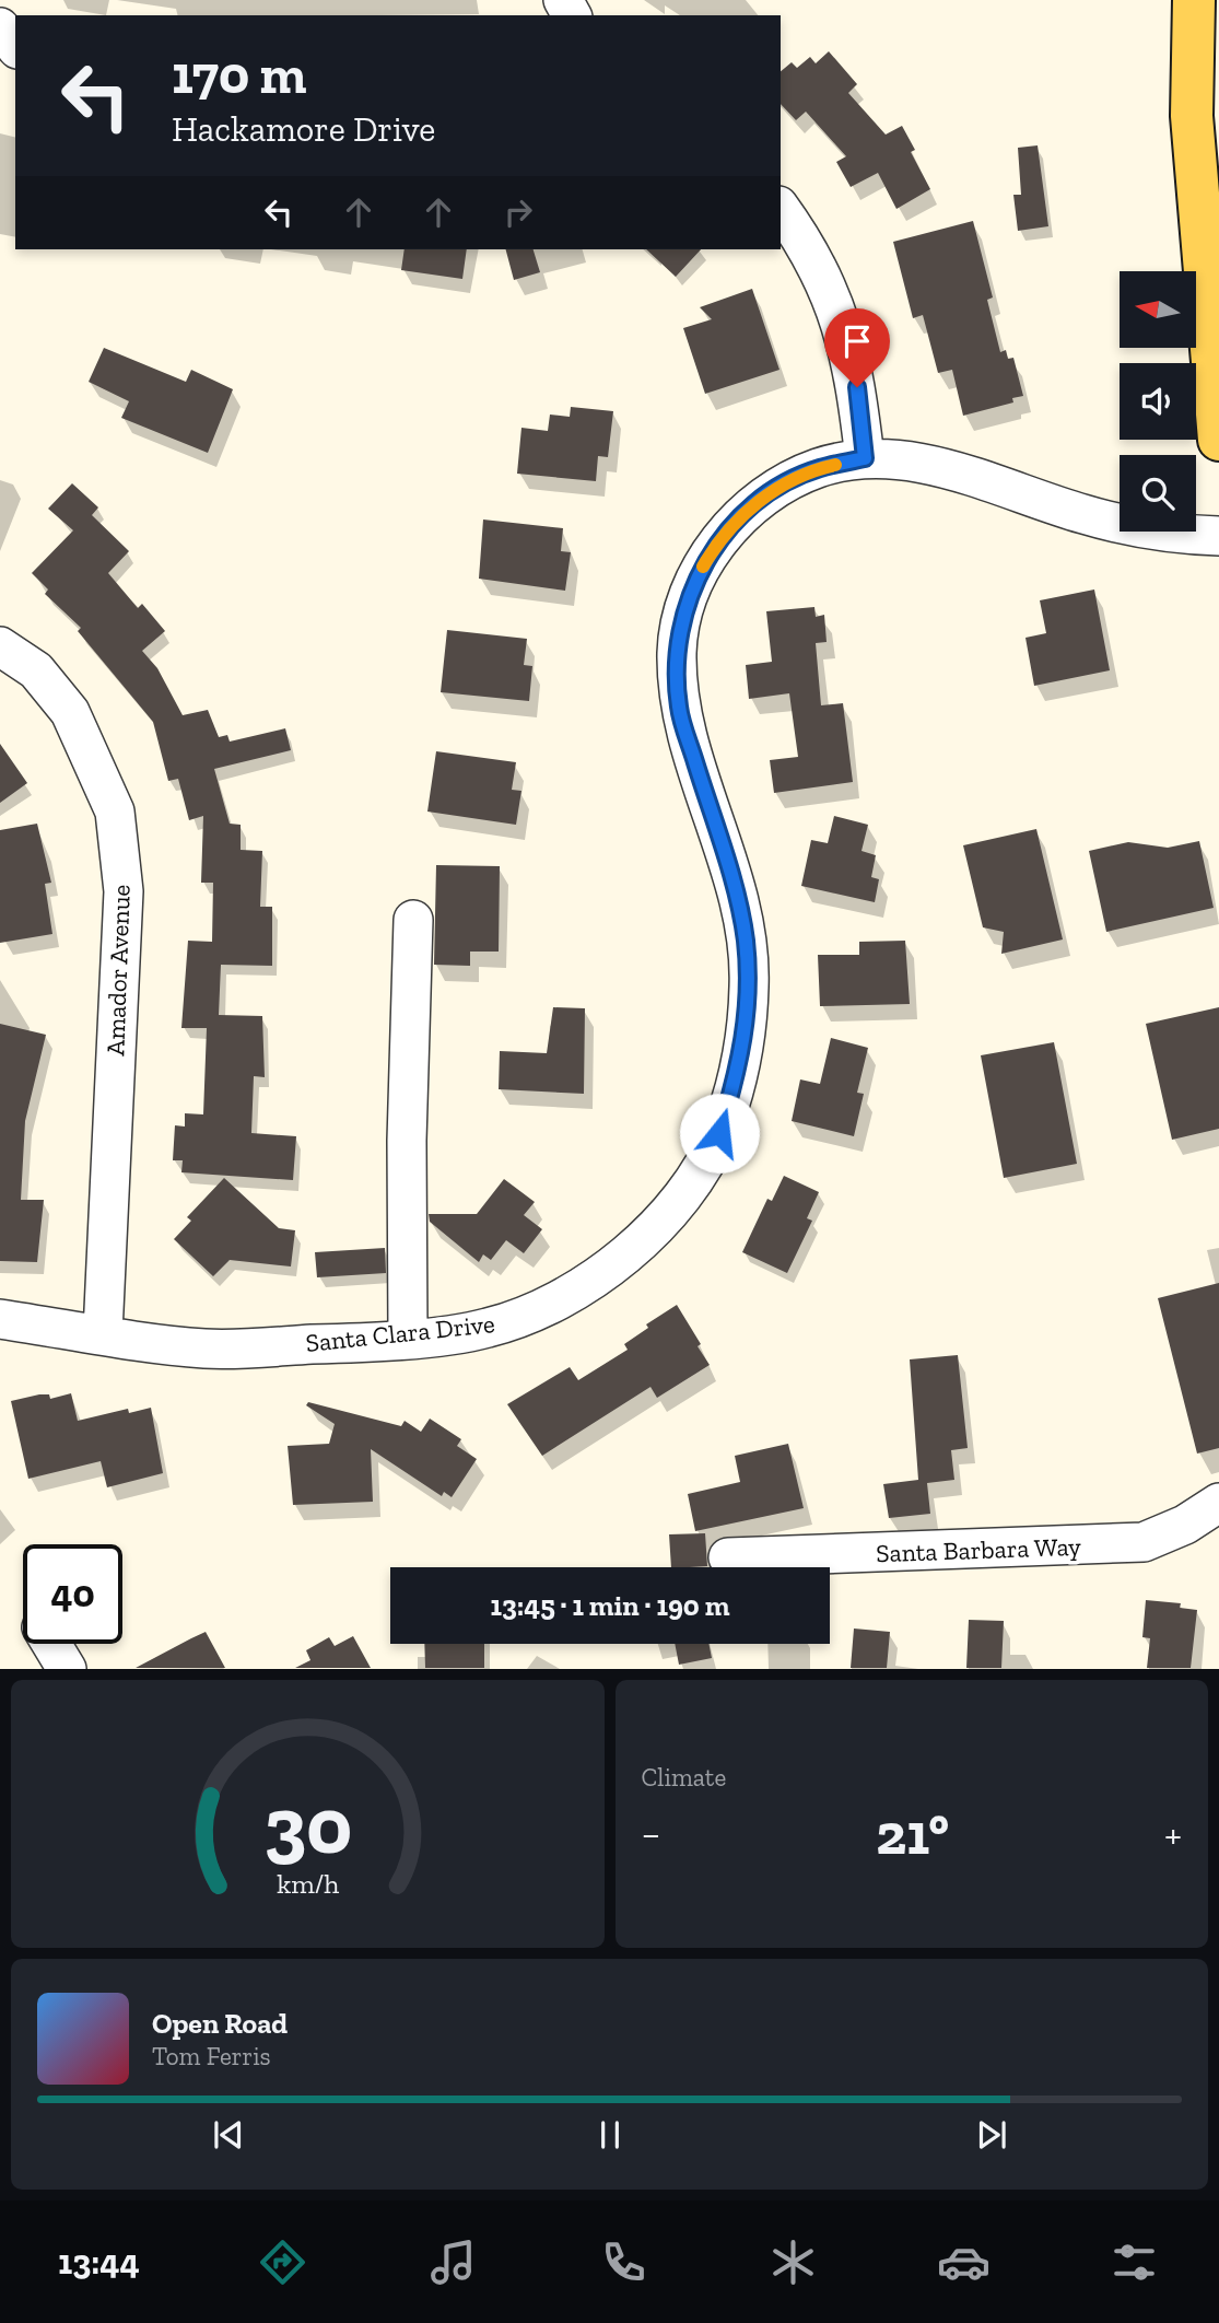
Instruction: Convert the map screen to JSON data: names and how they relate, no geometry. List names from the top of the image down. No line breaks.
{"streets":{"street":["Amador Avenue","Santa Clara Drive","Santa Barbara Way"]},"crossings":[["Amador Avenue","Santa Clara Drive"]],"north":"left","page":{"turn":["170 m","Hackamore Drive"],"limit":"40","trip":"13:45 · 1 min · 190 m","tile":"Climate","heat":["−","21°","+"],"song":["Open Road","Tom Ferris"],"tabs":"13:44","gauge":["30","km/h"]}}
